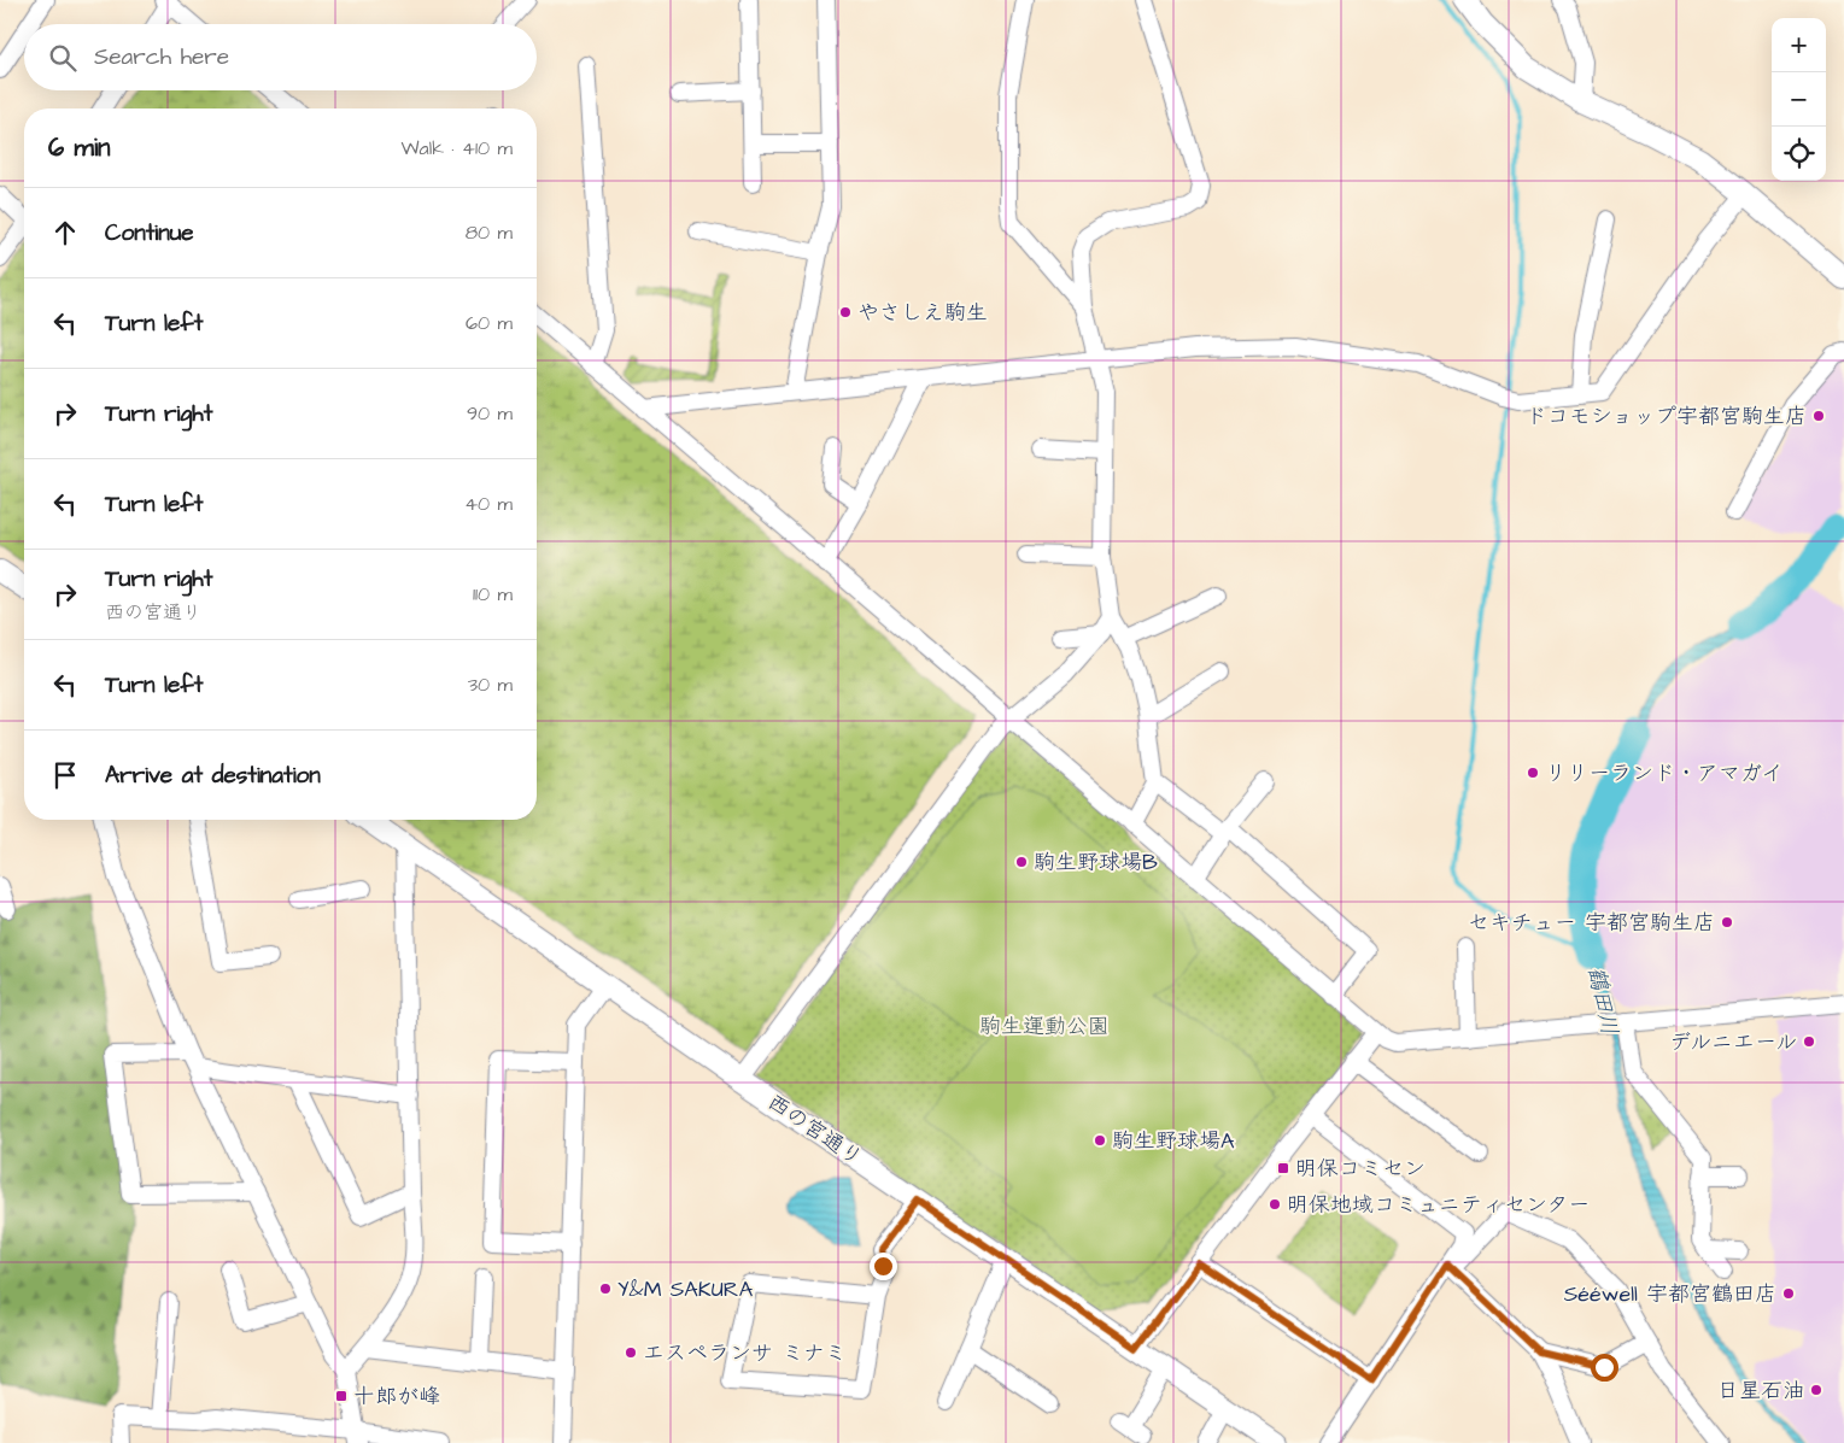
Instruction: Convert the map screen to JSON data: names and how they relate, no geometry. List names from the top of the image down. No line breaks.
{"streets":{"street":["西の宮通り"]},"water":["鶴田川"],"parks":["駒生運動公園"],"places":{"other":["やさしえ駒生","ドコモショップ宇都宮駒生店","リリーランド・アマガイ","駒生野球場B","セキチュー 宇都宮駒生店","デルニエール","駒生野球場A","明保地域コミュニティセンター","Y&M SAKURA","Sééwell 宇都宮鶴田店","エスペランサ ミナミ","日星石油"],"transit":["明保コミセン","十郎が峰"]},"page":{"map_buttons":["+","−"],"search":"Search here","heading":["6 min","Walk · 410 m"],"list":[["Continue","80 m"],["Turn left","60 m"],["Turn right","90 m"],["Turn left","40 m"],["Turn right","西の宮通り","110 m"],["Turn left","30 m"],"Arrive at destination"]}}
